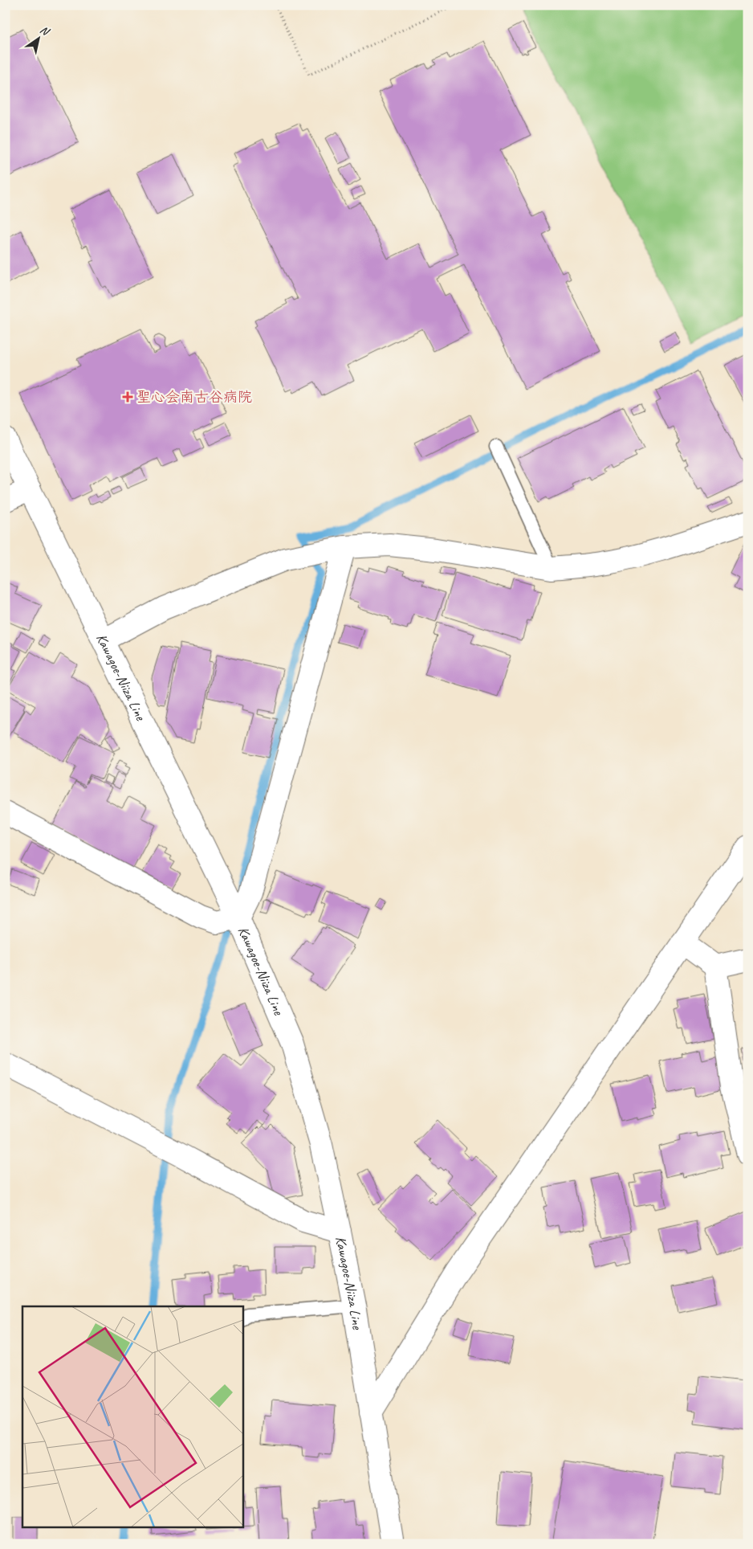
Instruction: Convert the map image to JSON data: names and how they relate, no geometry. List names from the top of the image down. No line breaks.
{"streets":{"street":["Kawagoe-Niiza Line"]},"places":{"health":["聖心会南古谷病院"]},"north":"top right"}
